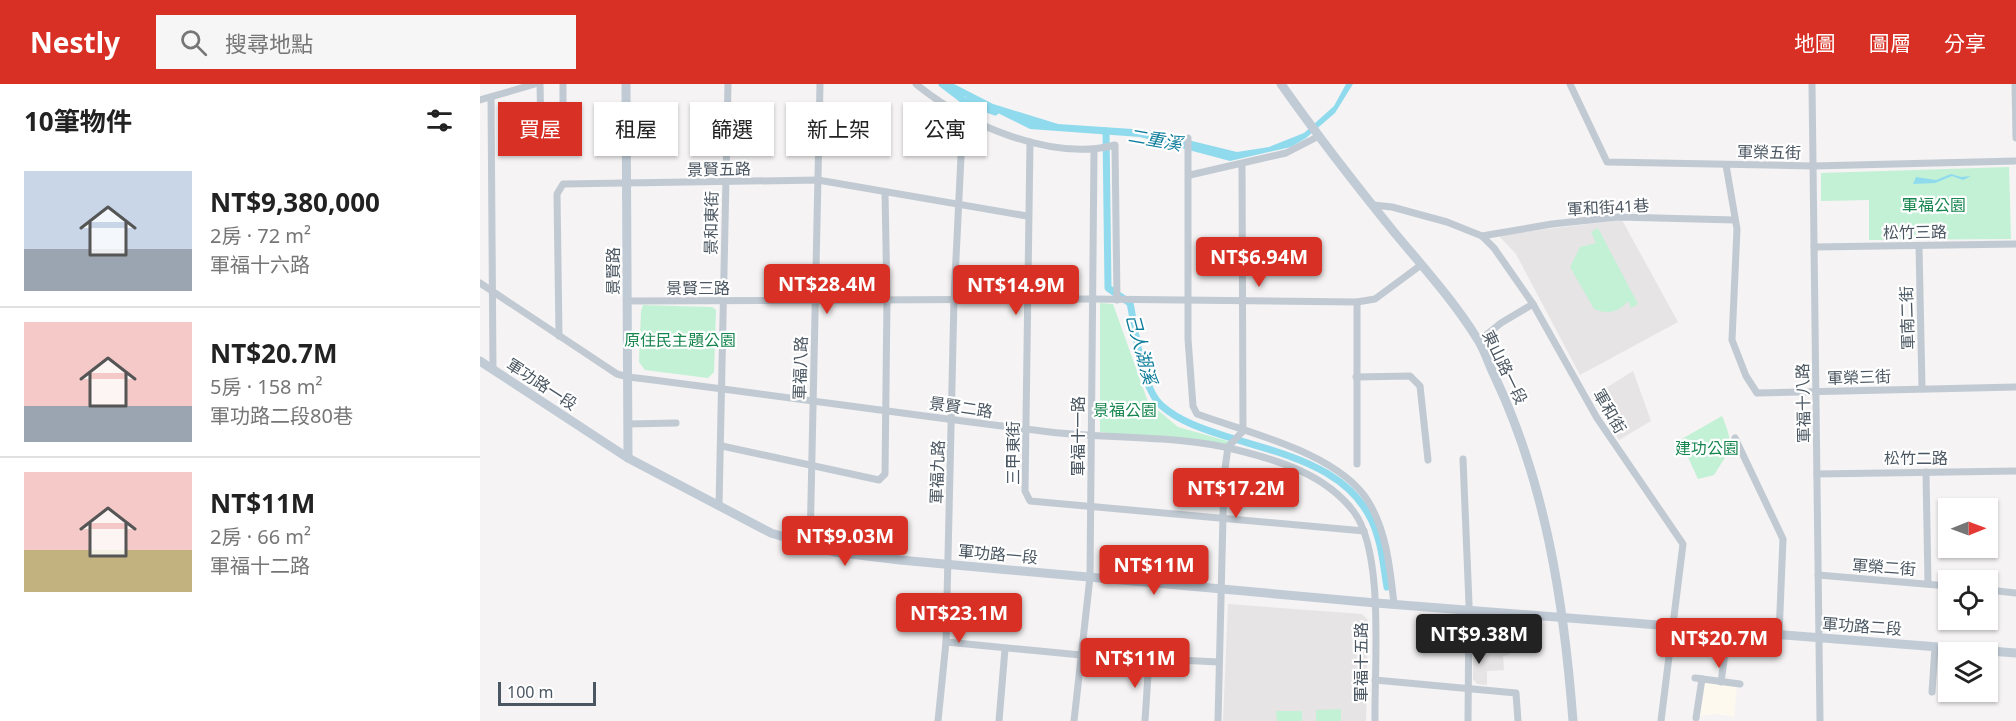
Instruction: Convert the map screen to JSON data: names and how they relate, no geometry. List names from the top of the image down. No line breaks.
{"streets":{"main road":["景賢路","東山路一段","軍功路一段","軍功路二段"],"street":["軍榮五街","景賢五路","軍和街41巷","景和東街","松竹三路","景賢三路","軍南二街","軍福八路","軍榮三街","軍福十八路","景賢二路","軍和街","軍福十一路","三甲東街","松竹二路","軍福九路","軍榮二街","軍福十五路"]},"crossings":[["軍榮五街","軍榮三街"],["軍榮五街","軍福十八路"],["景賢五路","景和東街"],["景賢五路","景賢路"],["景賢五路","軍福八路"],["景賢五路","景賢二路"],["景賢五路","三甲東街"],["景賢五路","軍福九路"],["軍和街41巷","軍榮三街"],["軍和街41巷","軍和街"],["景和東街","景賢三路"],["景和東街","軍功路一段"],["景和東街","景賢二路"],["松竹三路","軍南二街"],["松竹三路","軍福十八路"],["景賢路","景賢三路"],["景賢路","軍功路一段"],["景賢路","景賢二路"],["景賢三路","軍福八路"],["景賢三路","軍福十一路"],["景賢三路","三甲東街"],["景賢三路","軍福九路"],["軍南二街","軍榮三街"],["東山路一段","軍功路一段"],["東山路一段","軍和街"],["東山路一段","軍功路二段"],["軍福八路","軍功路一段"],["軍福八路","景賢二路"],["軍榮三街","軍福十八路"],["軍功路一段","景賢二路"],["軍功路一段","軍福十一路"],["軍功路一段","軍福九路"],["軍功路一段","軍功路二段"],["軍功路一段","軍福十五路"],["軍福十八路","松竹二路"],["軍福十八路","軍榮二街"],["軍福十八路","軍功路二段"],["景賢二路","軍福十一路"],["景賢二路","三甲東街"],["景賢二路","軍福九路"],["景賢二路","軍福十五路"],["軍和街","軍功路二段"],["軍福十一路","三甲東街"]],"water":["二重溪","己人湖溪"],"parks":["軍福公園","原住民主題公園","景福公園","建功公園"],"scale_bar":"100 m","north":"right","page":{"header":"Nestly","search":"搜尋地點","nav":["地圖","圖層","分享"],"heading":"10筆物件","chip":["買屋","租屋","篩選","新上架","公寓"],"list":[{"name":"NT$9,380,000","note":"2房 · 72 m² · 軍福十六路"},{"name":"NT$20.7M","note":"5房 · 158 m² · 軍功路二段80巷"},{"name":"NT$11M","note":"2房 · 66 m² · 軍福十二路"}],"price":["NT$6.94M","NT$28.4M","NT$14.9M","NT$17.2M","NT$9.03M","NT$11M","NT$23.1M","NT$9.38M","NT$20.7M","NT$11M"],"scale":"100 m"}}
